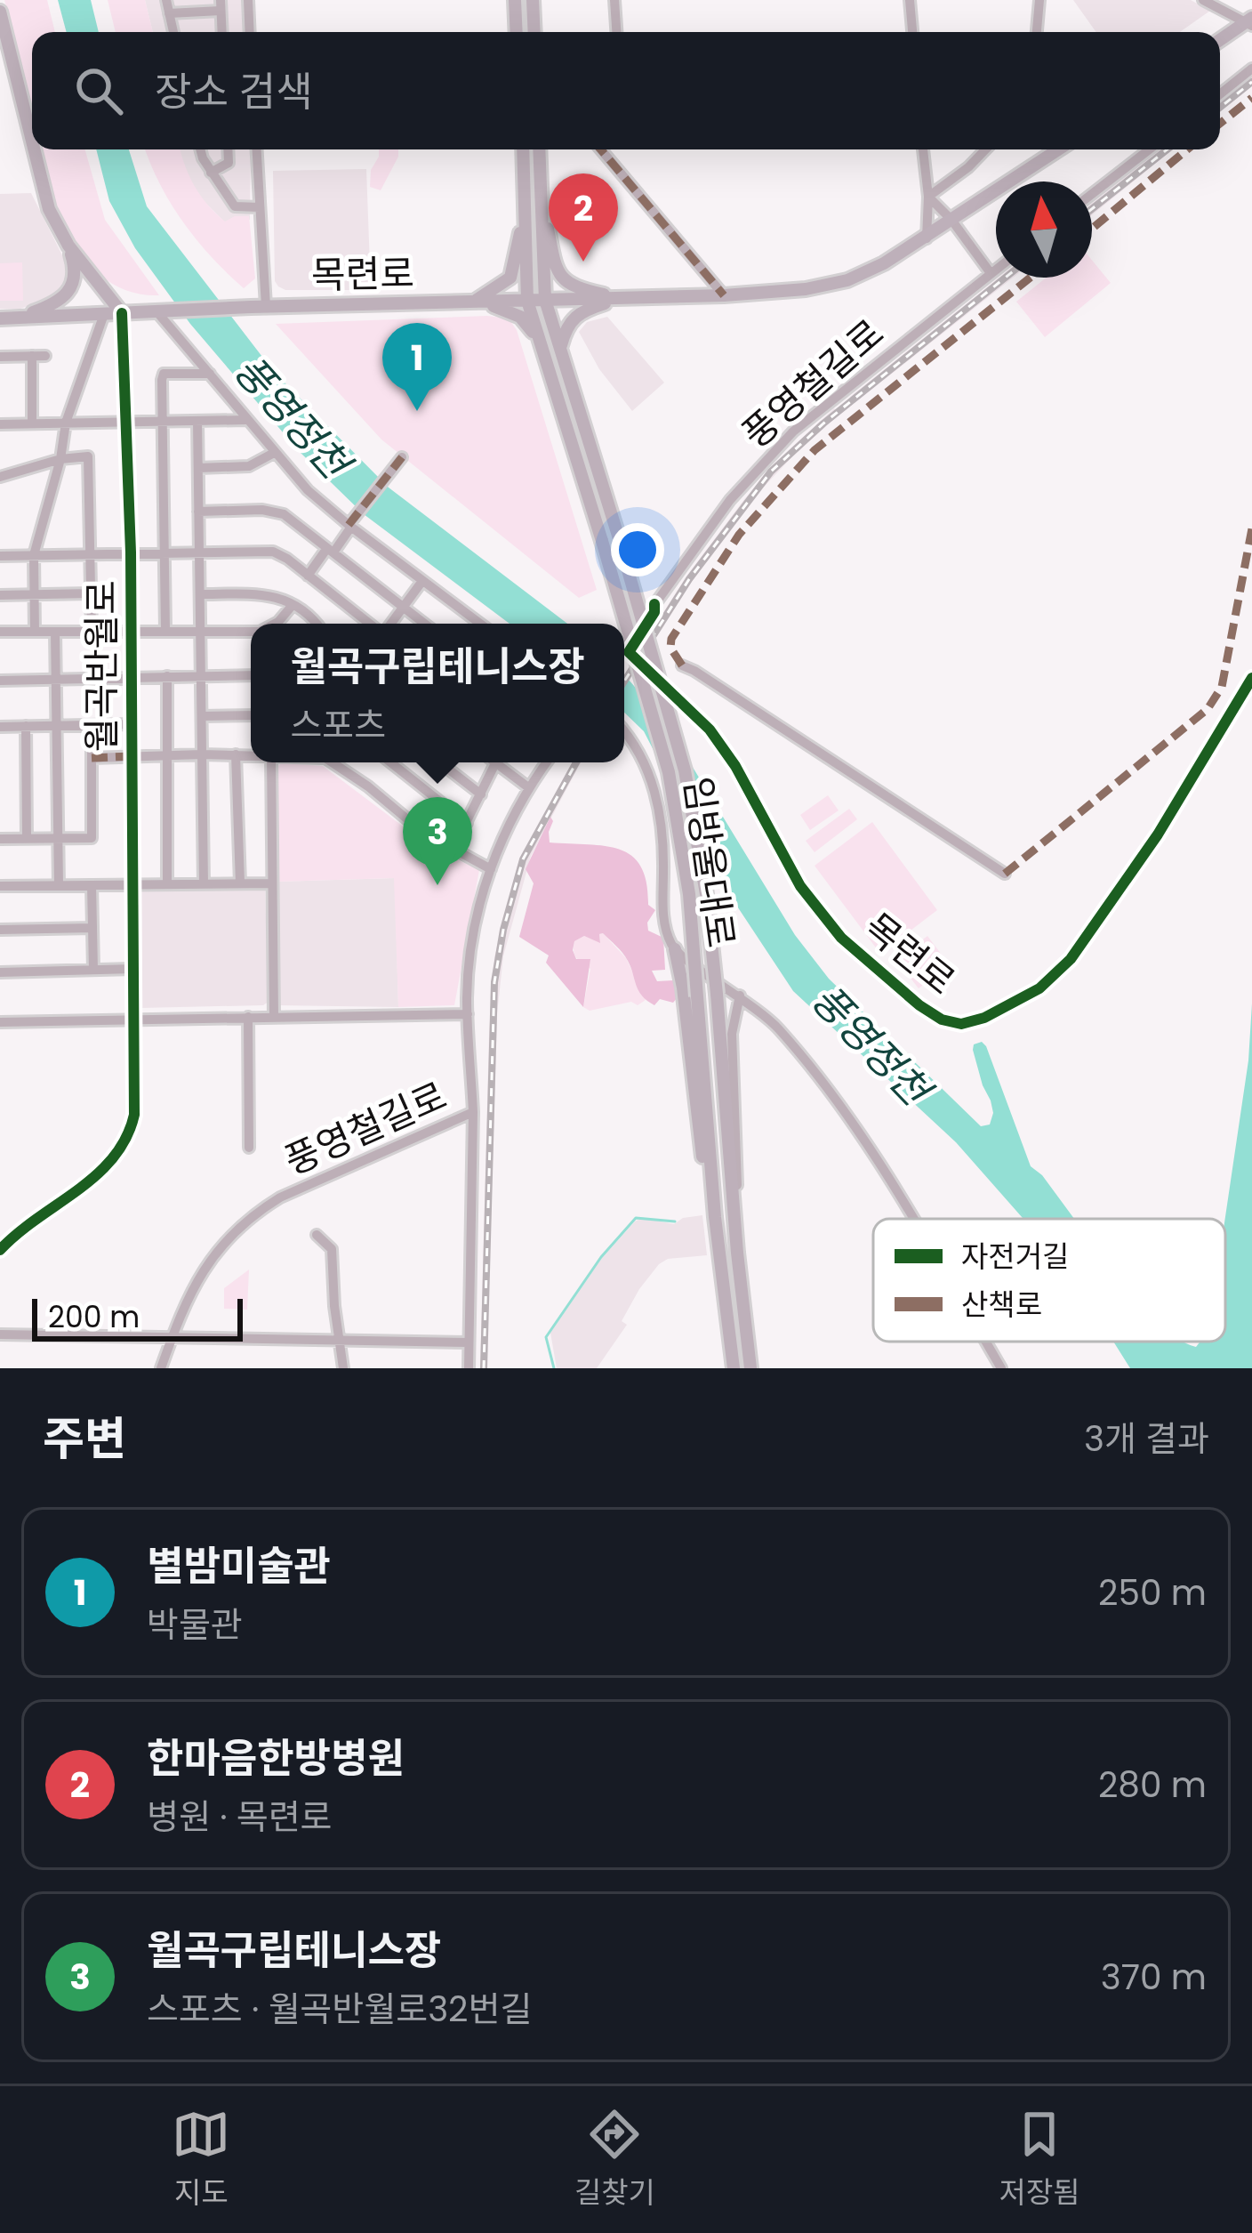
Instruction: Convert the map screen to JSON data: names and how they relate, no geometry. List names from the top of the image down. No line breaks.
{"streets":{"main road":["목련로","임방울대로"],"street":["풍영철길로","월곡반월로"]},"crossings":[["목련로","풍영철길로"],["목련로","월곡반월로"],["목련로","임방울대로"]],"water":["풍영정천"],"legend":["자전거길","산책로"],"scale_bar":"200 m","north":"top","page":{"search":"장소 검색","pins":["2","1","3"],"popup":["월곡구립테니스장","스포츠"],"scale":"200 m","heading":["주변","3개 결과"],"list":[{"mark":"1","name":"별밤미술관","note":"박물관","value":"250 m"},{"mark":"2","name":"한마음한방병원","note":"병원 · 목련로","value":"280 m"},{"mark":"3","name":"월곡구립테니스장","note":"스포츠 · 월곡반월로32번길","value":"370 m"}],"nav":["지도","길찾기","저장됨"]}}
